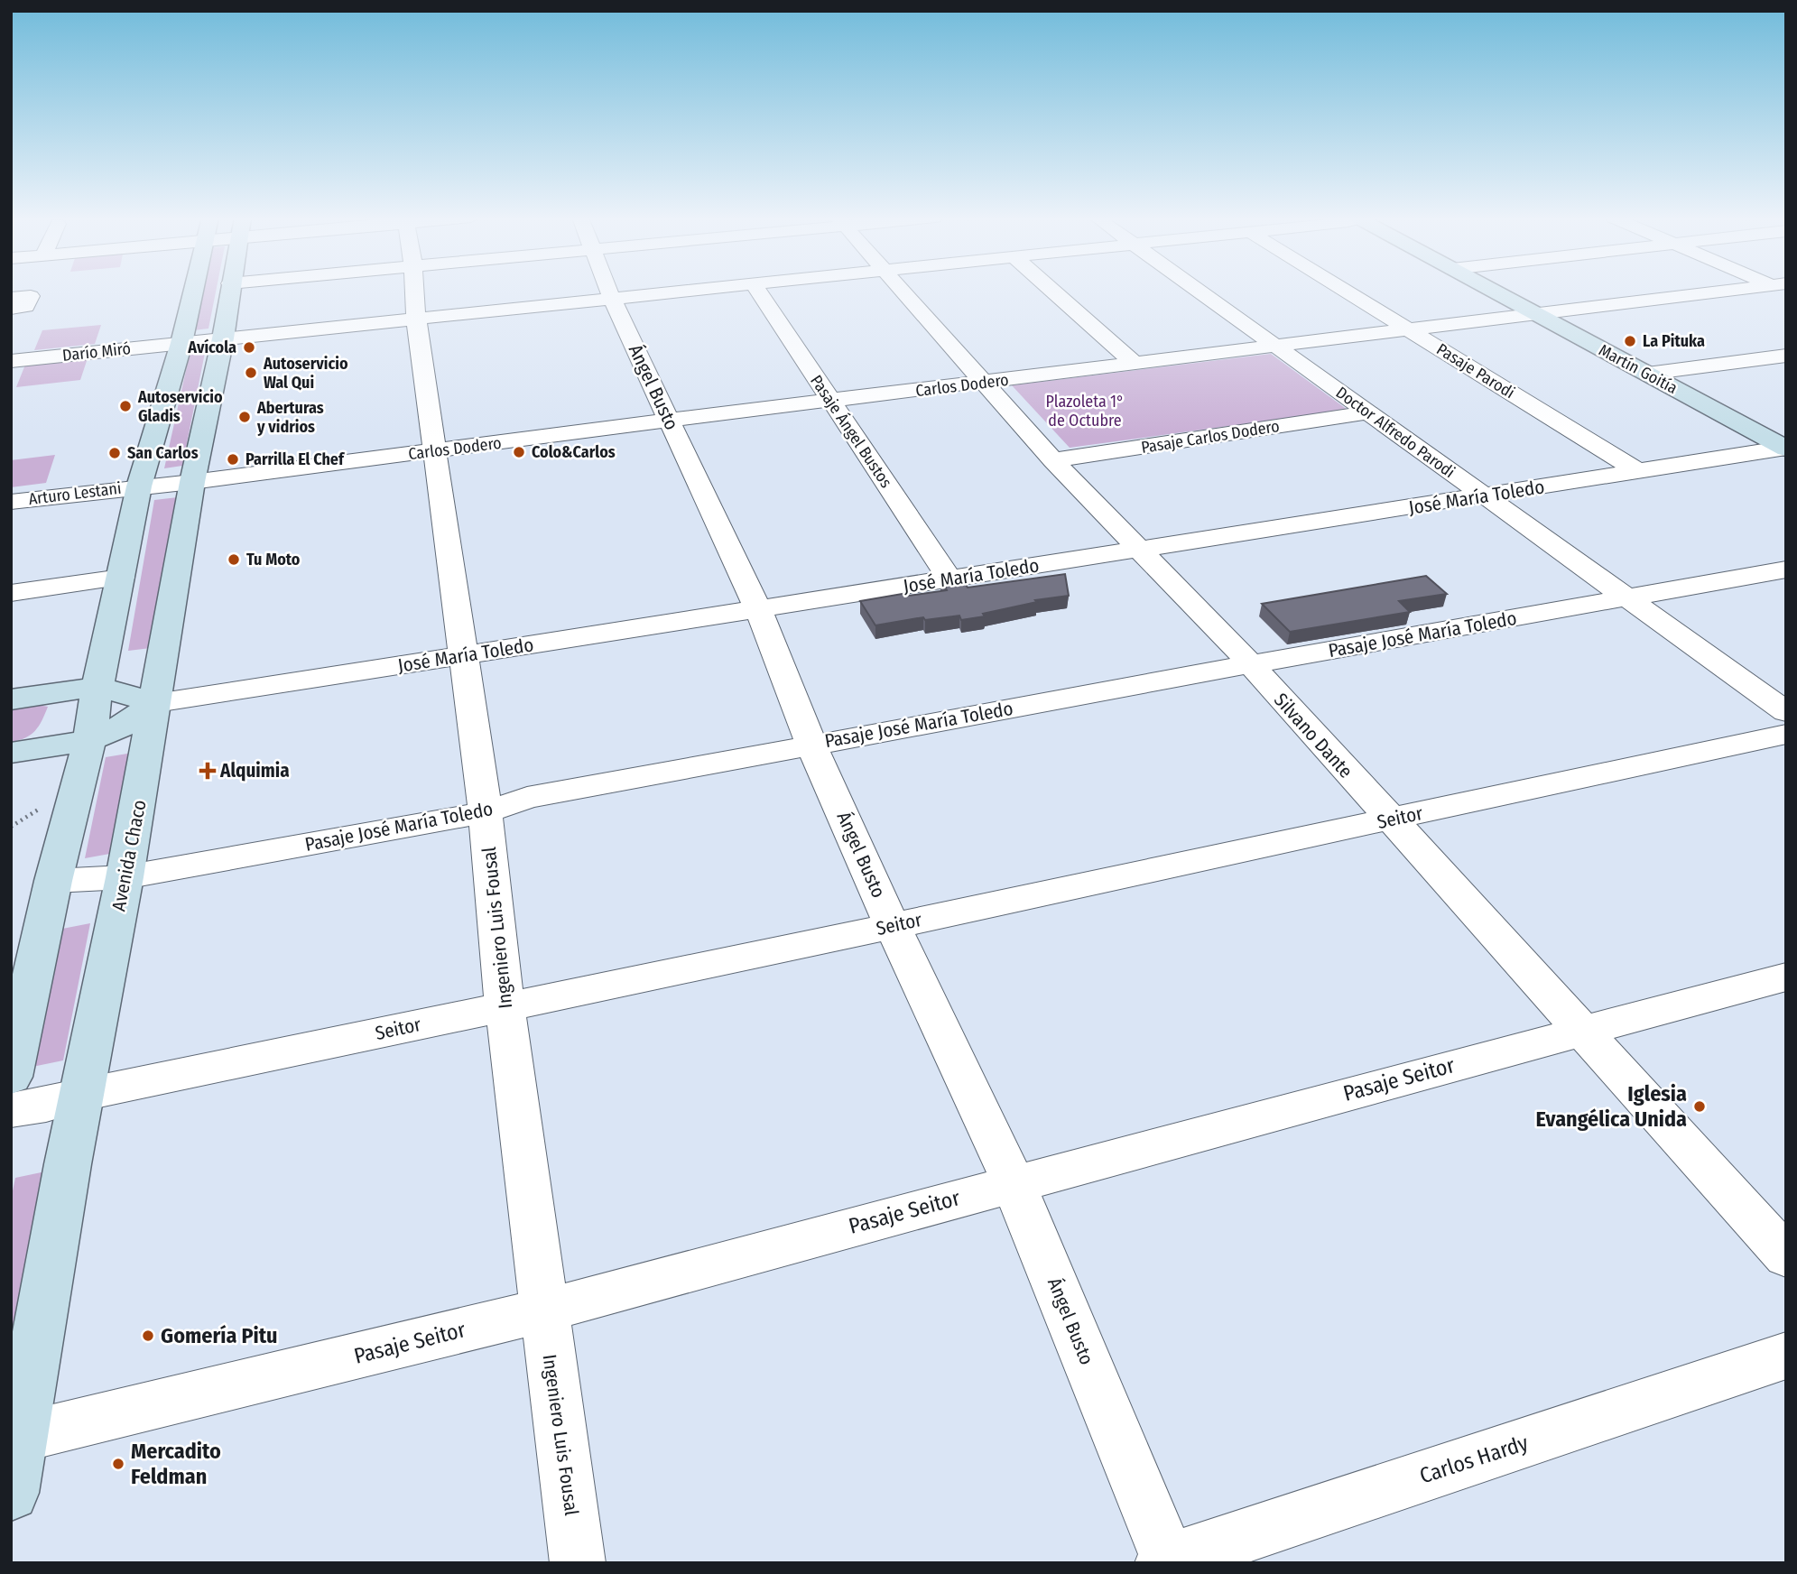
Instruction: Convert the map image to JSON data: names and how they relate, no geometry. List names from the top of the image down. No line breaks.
{"streets":{"main road":["Martín Goitía","Avenida Chaco"],"street":["Darío Miró","Pasaje Parodi","Carlos Dodero","Ángel Busto","Pasaje Ángel Bustos","Doctor Alfredo Parodi","Pasaje Carlos Dodero","Arturo Lestani","José María Toledo","Pasaje José María Toledo","Silvano Dante","Seitor","Ingeniero Luis Fousal","Pasaje Seitor","Carlos Hardy"]},"crossings":[["Darío Miró","Ángel Busto"],["Darío Miró","Avenida Chaco"],["Darío Miró","Ingeniero Luis Fousal"],["Martín Goitía","Carlos Dodero"],["Martín Goitía","José María Toledo"],["Pasaje Parodi","Carlos Dodero"],["Pasaje Parodi","José María Toledo"],["Carlos Dodero","Ángel Busto"],["Carlos Dodero","Pasaje Ángel Bustos"],["Carlos Dodero","Doctor Alfredo Parodi"],["Carlos Dodero","Arturo Lestani"],["Carlos Dodero","Silvano Dante"],["Carlos Dodero","Avenida Chaco"],["Carlos Dodero","Ingeniero Luis Fousal"],["Ángel Busto","José María Toledo"],["Ángel Busto","Pasaje José María Toledo"],["Ángel Busto","Seitor"],["Ángel Busto","Pasaje Seitor"],["Ángel Busto","Carlos Hardy"],["Pasaje Ángel Bustos","José María Toledo"],["Doctor Alfredo Parodi","Pasaje Carlos Dodero"],["Doctor Alfredo Parodi","José María Toledo"],["Doctor Alfredo Parodi","Pasaje José María Toledo"],["Pasaje Carlos Dodero","Silvano Dante"],["José María Toledo","Silvano Dante"],["José María Toledo","Avenida Chaco"],["José María Toledo","Ingeniero Luis Fousal"],["Pasaje José María Toledo","Silvano Dante"],["Pasaje José María Toledo","Avenida Chaco"],["Pasaje José María Toledo","Ingeniero Luis Fousal"],["Silvano Dante","Seitor"],["Silvano Dante","Pasaje Seitor"],["Seitor","Avenida Chaco"],["Seitor","Ingeniero Luis Fousal"],["Avenida Chaco","Pasaje Seitor"],["Ingeniero Luis Fousal","Pasaje Seitor"]],"parks":["Plazoleta 1° de Octubre"],"places":{"other":["La Pituka","Avícola","Autoservicio Wal Qui","Autoservicio Gladis","Aberturas y vidrios","Colo&Carlos","San Carlos","Parrilla El Chef","Tu Moto","Iglesia Evangélica Unida","Gomería Pitu","Mercadito Feldman"],"health":["Alquimia"]}}
